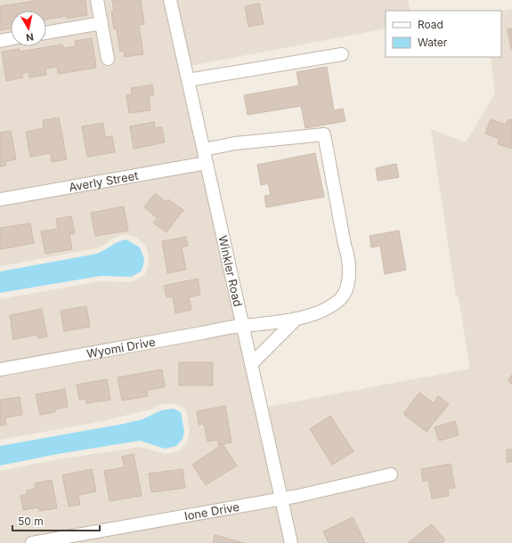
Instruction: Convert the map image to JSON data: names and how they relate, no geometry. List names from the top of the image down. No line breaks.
{"streets":{"street":["Averly Street","Winkler Road","Wyomi Drive","Ione Drive"]},"crossings":[["Averly Street","Winkler Road"],["Winkler Road","Wyomi Drive"],["Winkler Road","Ione Drive"]],"legend":["Road","Water"],"scale_bar":"50 m","north":"bottom"}
